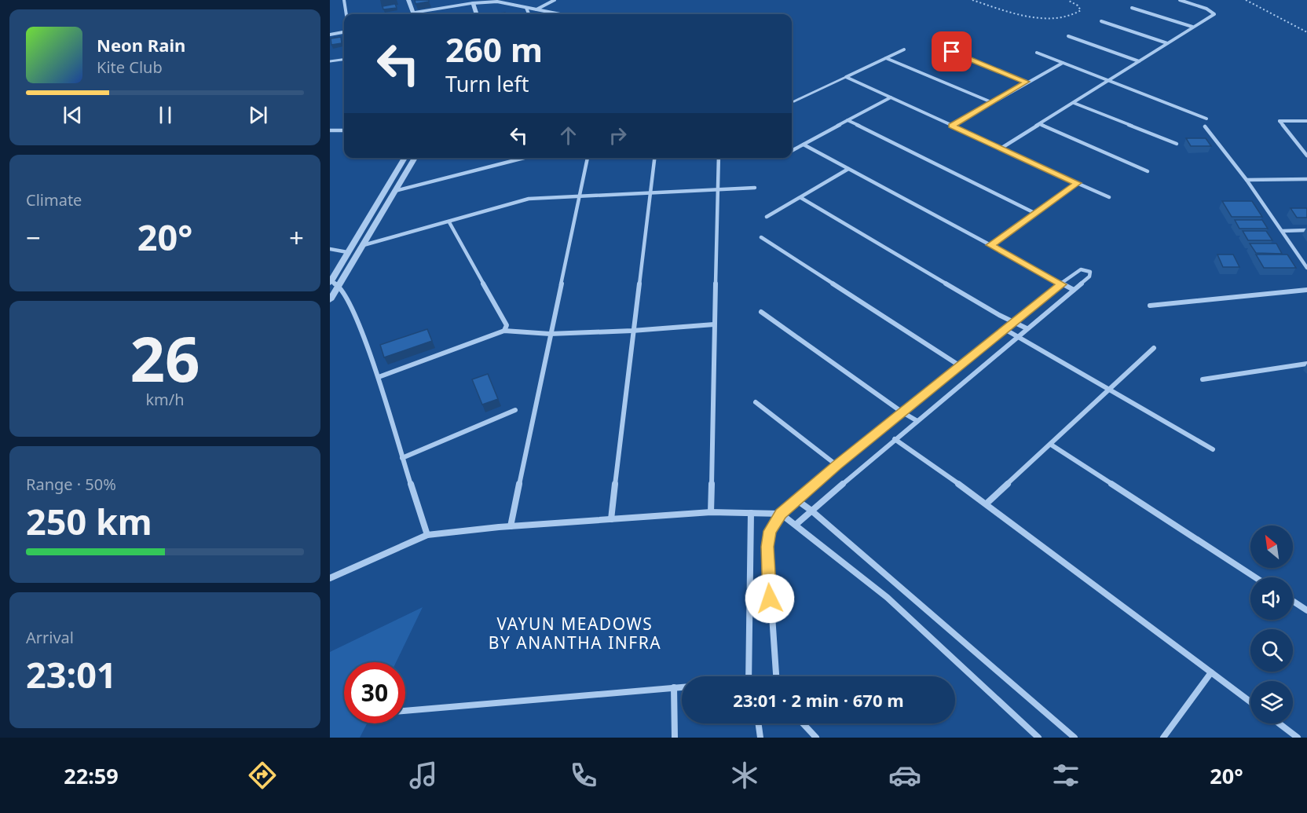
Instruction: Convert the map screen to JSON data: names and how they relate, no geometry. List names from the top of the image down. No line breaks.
{"districts":["VAYUN MEADOWS BY ANANTHA INFRA"],"north":"top left","page":{"turn":["260 m","Turn left"],"song":["Neon Rain","Kite Club"],"tile":["Climate",["26","km/h"],["Range · 50%","250 km"],["Arrival","23:01"]],"heat":["−","20°","+"],"limit":"30","trip":"23:01 · 2 min · 670 m","tabs":["22:59","20°"]}}
